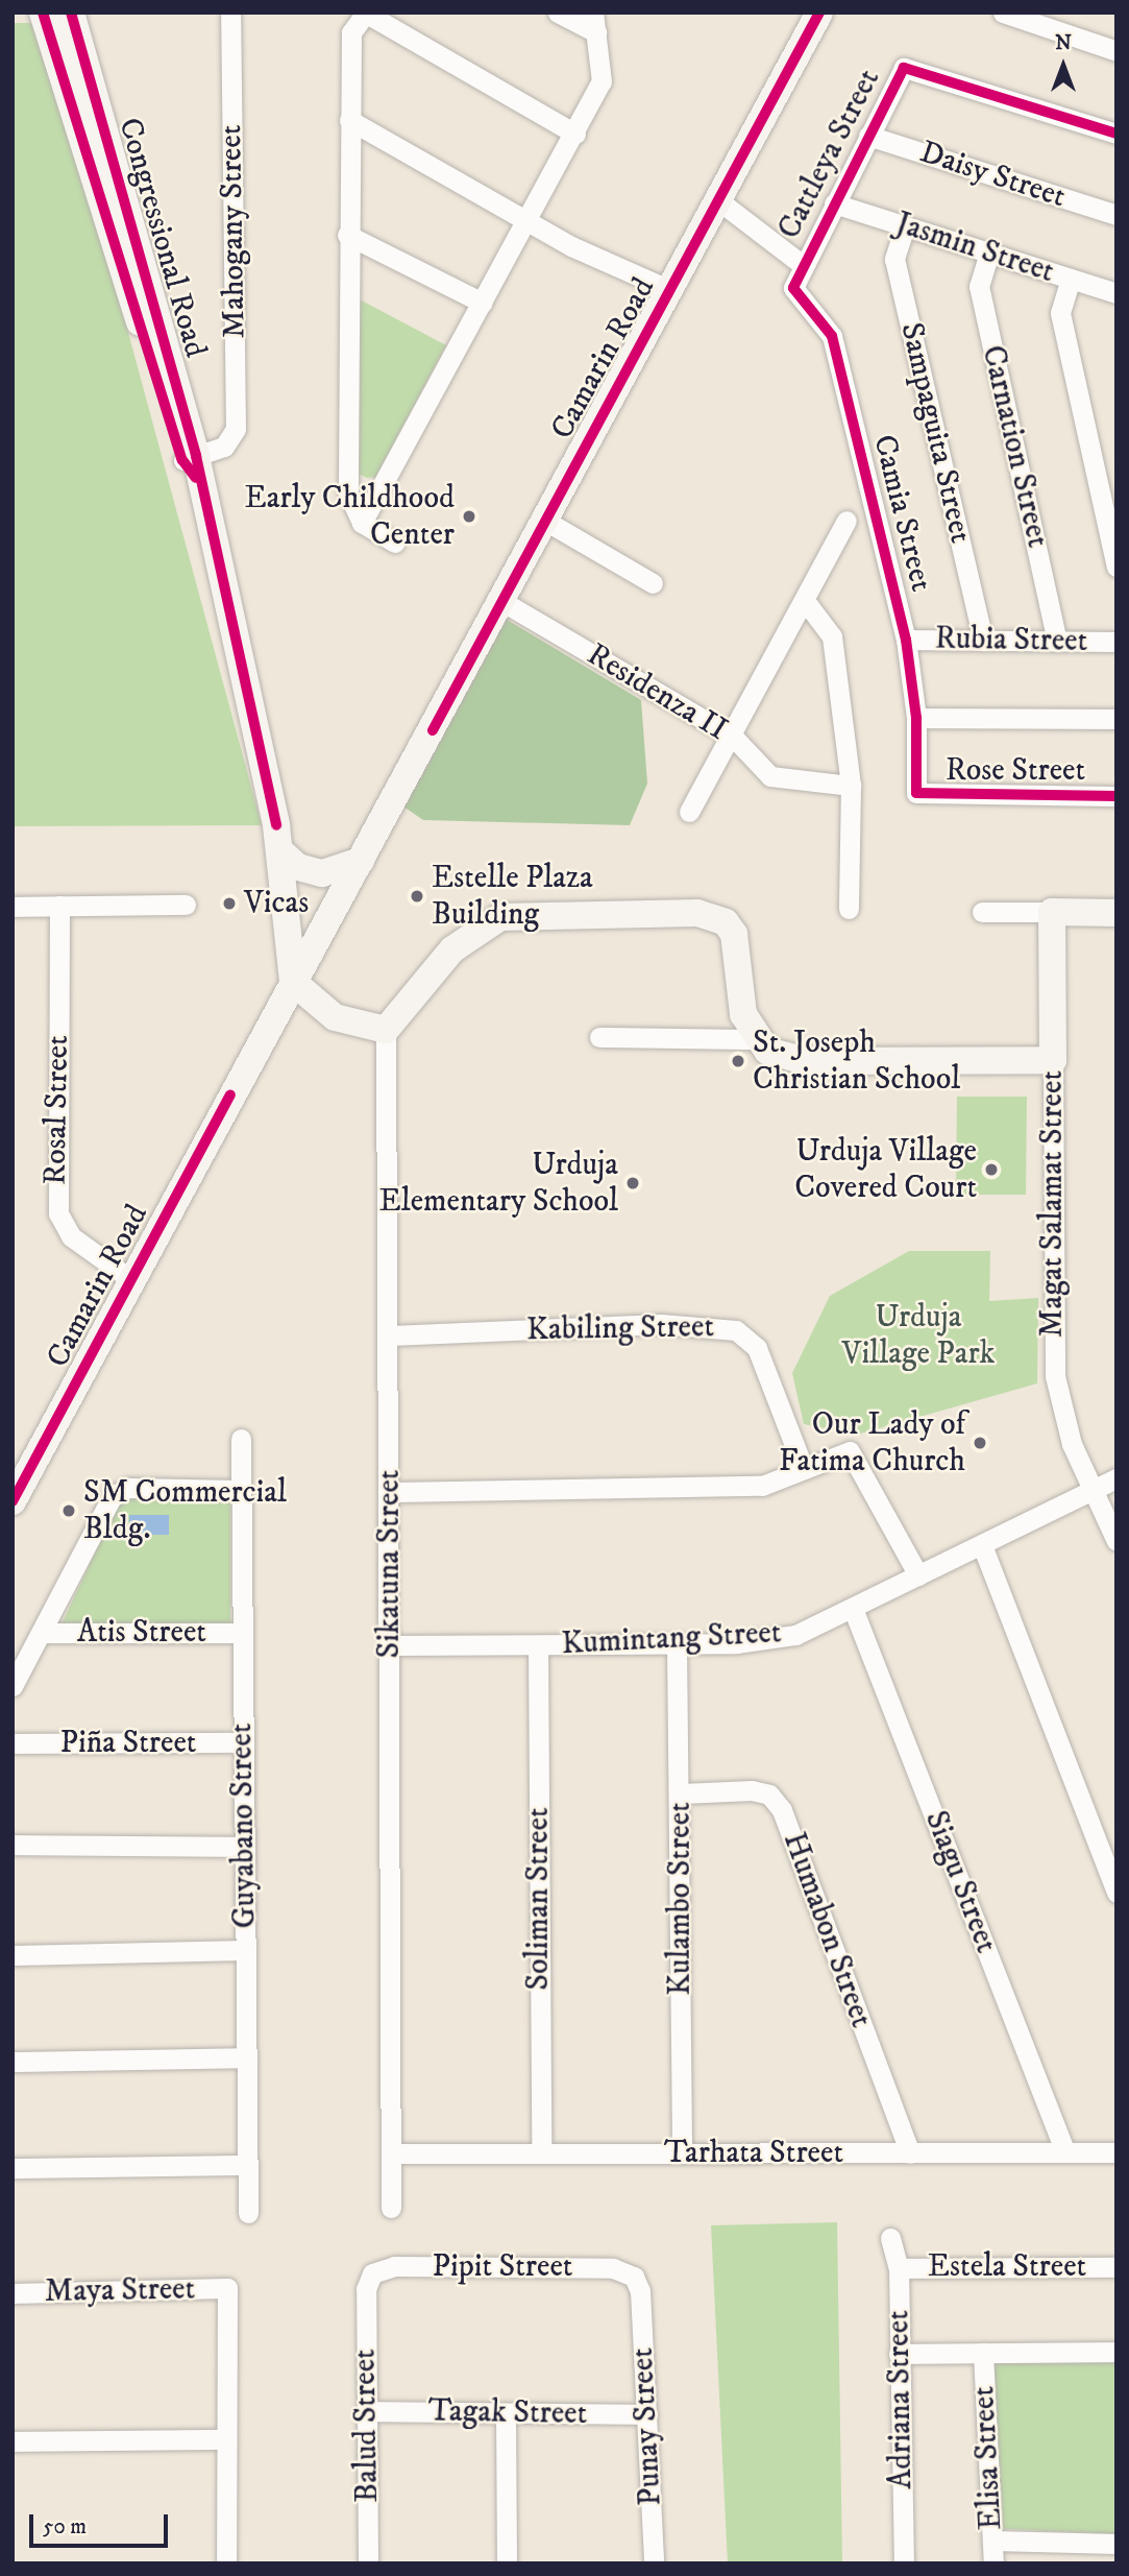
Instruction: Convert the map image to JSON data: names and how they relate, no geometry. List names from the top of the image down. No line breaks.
{"streets":{"main road":["Congressional Road","Camarin Road","Magat Salamat Street"],"street":["Cattleya Street","Daisy Street","Mahogany Street","Jasmin Street","Sampaguita Street","Carnation Street","Camia Street","Rubia Street","Residenza II","Rose Street","Rosal Street","Kabiling Street","Sikatuna Street","Atis Street","Kumintang Street","Piña Street","Guyabano Street","Siagu Street","Soliman Street","Kulambo Street","Humabon Street","Tarhata Street","Pipit Street","Estela Street","Maya Street","Adriana Street","Tagak Street","Balud Street","Punay Street","Elisa Street"]},"crossings":[["Cattleya Street","Daisy Street"],["Cattleya Street","Jasmin Street"],["Cattleya Street","Camia Street"],["Mahogany Street","Congressional Road"],["Congressional Road","Camarin Road"],["Jasmin Street","Sampaguita Street"],["Jasmin Street","Carnation Street"],["Camarin Road","Residenza II"],["Camarin Road","Rosal Street"],["Sampaguita Street","Rubia Street"],["Carnation Street","Rubia Street"],["Camia Street","Rubia Street"],["Camia Street","Rose Street"],["Magat Salamat Street","Kumintang Street"],["Kabiling Street","Sikatuna Street"],["Sikatuna Street","Kumintang Street"],["Sikatuna Street","Tarhata Street"],["Atis Street","Guyabano Street"],["Kumintang Street","Siagu Street"],["Kumintang Street","Soliman Street"],["Kumintang Street","Kulambo Street"],["Piña Street","Guyabano Street"],["Siagu Street","Tarhata Street"],["Soliman Street","Tarhata Street"],["Kulambo Street","Humabon Street"],["Kulambo Street","Tarhata Street"],["Humabon Street","Tarhata Street"],["Pipit Street","Balud Street"],["Pipit Street","Punay Street"],["Estela Street","Adriana Street"],["Tagak Street","Balud Street"],["Tagak Street","Punay Street"]],"parks":["Urduja Village Park"],"places":["Early Childhood Center","Estelle Plaza Building","Vicas","St. Joseph Christian School","Urduja Village Covered Court","Urduja Elementary School","Our Lady of Fatima Church","SM Commercial Bldg."],"scale_bar":"50 m","north":"top"}
